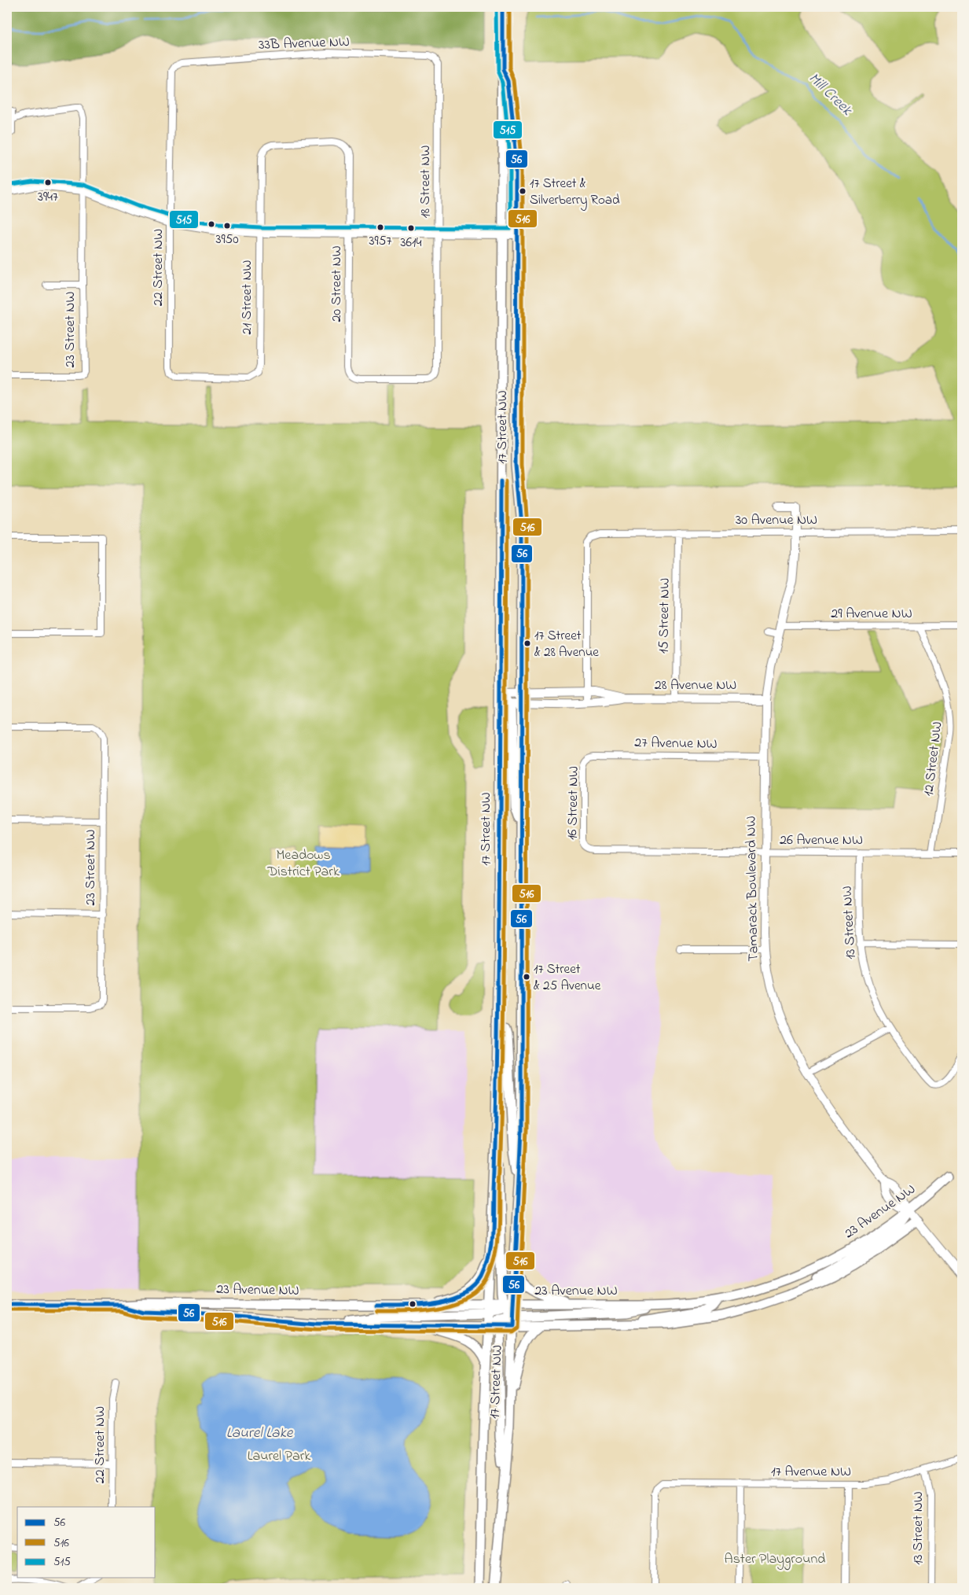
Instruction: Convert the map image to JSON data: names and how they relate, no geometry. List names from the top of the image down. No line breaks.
{"streets":{"main road":["17 Street NW","23 Avenue NW"],"street":["33B Avenue NW","18 Street NW","22 Street NW","20 Street NW","21 Street NW","23 Street NW","30 Avenue NW","29 Avenue NW","15 Street NW","28 Avenue NW","27 Avenue NW","12 Street NW","16 Street NW","26 Avenue NW","Tamarack Boulevard NW","13 Street NW","17 Avenue NW"]},"crossings":[["33B Avenue NW","18 Street NW"],["33B Avenue NW","22 Street NW"],["18 Street NW","20 Street NW"],["22 Street NW","21 Street NW"],["20 Street NW","21 Street NW"],["17 Street NW","28 Avenue NW"],["17 Street NW","23 Avenue NW"],["30 Avenue NW","15 Street NW"],["30 Avenue NW","28 Avenue NW"],["30 Avenue NW","Tamarack Boulevard NW"],["29 Avenue NW","12 Street NW"],["29 Avenue NW","Tamarack Boulevard NW"],["15 Street NW","28 Avenue NW"],["28 Avenue NW","Tamarack Boulevard NW"],["27 Avenue NW","16 Street NW"],["27 Avenue NW","Tamarack Boulevard NW"],["12 Street NW","26 Avenue NW"],["16 Street NW","26 Avenue NW"],["26 Avenue NW","Tamarack Boulevard NW"],["26 Avenue NW","13 Street NW"],["Tamarack Boulevard NW","23 Avenue NW"],["13 Street NW","17 Avenue NW"]],"water":["Mill Creek","Laurel Lake"],"parks":["Meadows District Park","Laurel Park","Aster Playground"],"places":["3947","17 Street & Silverberry Road","3950","3957","3614","17 Street & 28 Avenue","17 Street & 25 Avenue"],"lines":["transit line 56","transit line 516","transit line 515"],"legend":["56","516","515"]}
